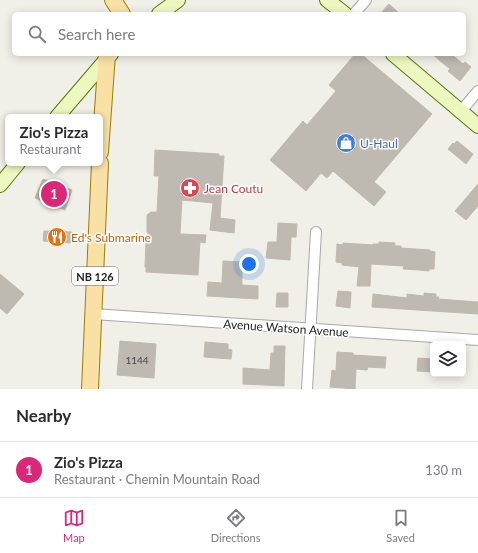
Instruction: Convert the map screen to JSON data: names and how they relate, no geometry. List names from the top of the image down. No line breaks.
{"streets":{"main road":["NB 126"],"street":["Avenue Watson Avenue"]},"crossings":[["NB 126","Avenue Watson Avenue"]],"places":{"shop":["U-Haul"],"pharmacy":["Jean Coutu"],"restaurant":["Ed's Submarine"]},"house_numbers":["1144"],"page":{"search":"Search here","popup":["Zio's Pizza","Restaurant"],"pins":"1","heading":"Nearby","list":[{"mark":"1","name":"Zio's Pizza","note":"Restaurant · Chemin Mountain Road","value":"130 m"}],"nav":["Map","Directions","Saved"]}}
